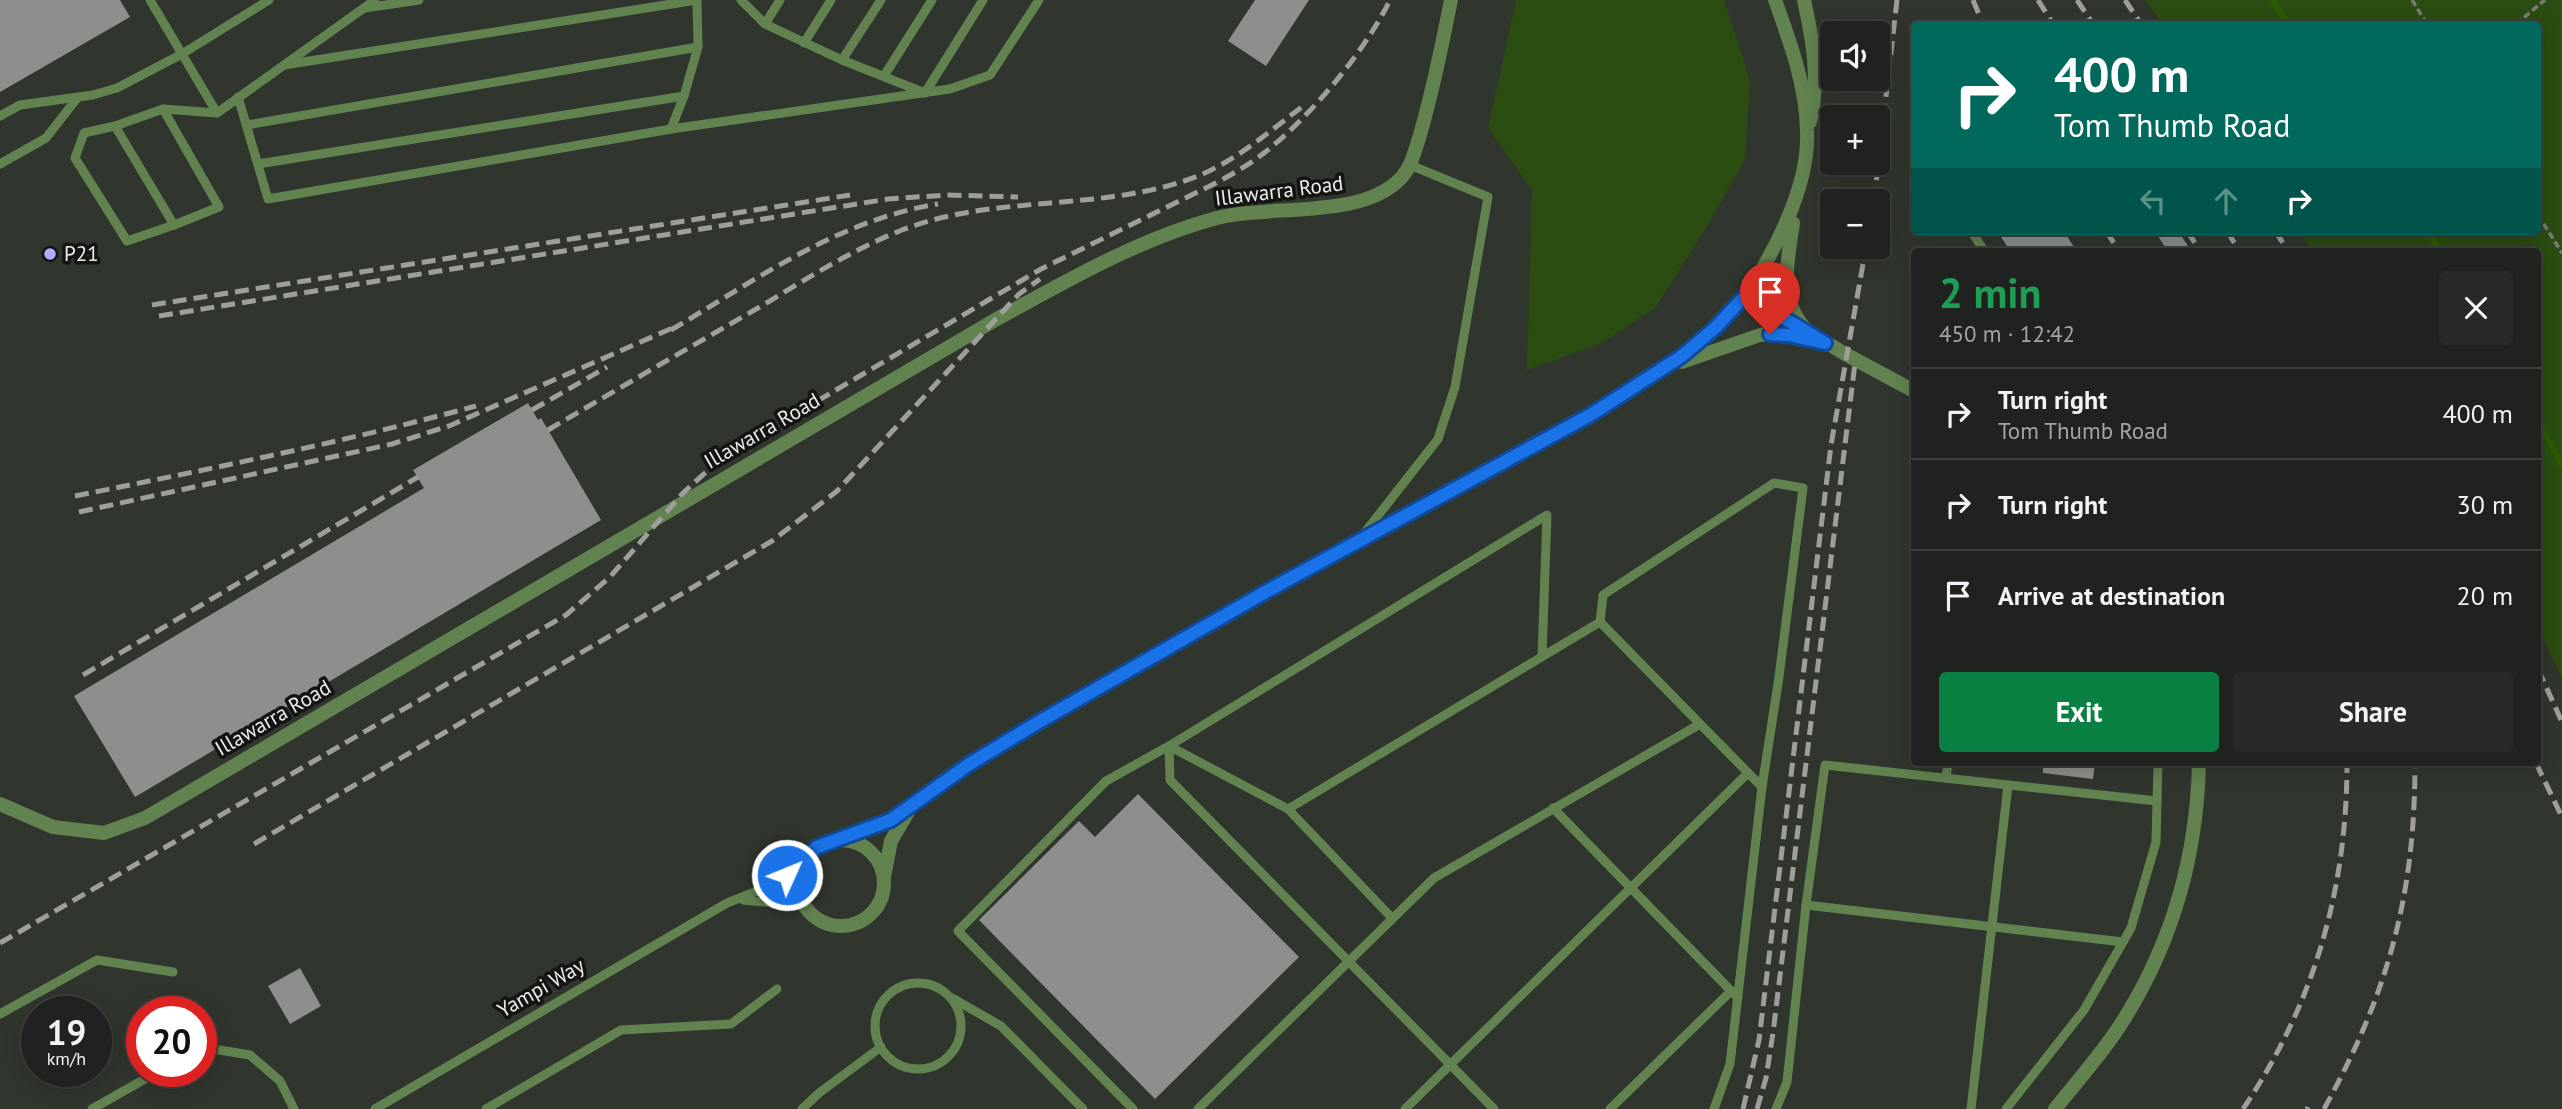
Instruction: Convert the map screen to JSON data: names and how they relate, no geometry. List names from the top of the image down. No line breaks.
{"streets":{"street":["Illawarra Road","Yampi Way"]},"places":["P21"],"page":{"map_buttons":["+","−"],"turn":["400 m","Tom Thumb Road"],"heading":["2 min","450 m · 12:42"],"list":[{"name":"Turn right","note":"Tom Thumb Road","value":"400 m"},{"name":"Turn right","value":"30 m"},{"name":"Arrive at destination","value":"20 m"}],"buttons":["Exit","Share"],"speed":"19 km/h","limit":"20"}}
